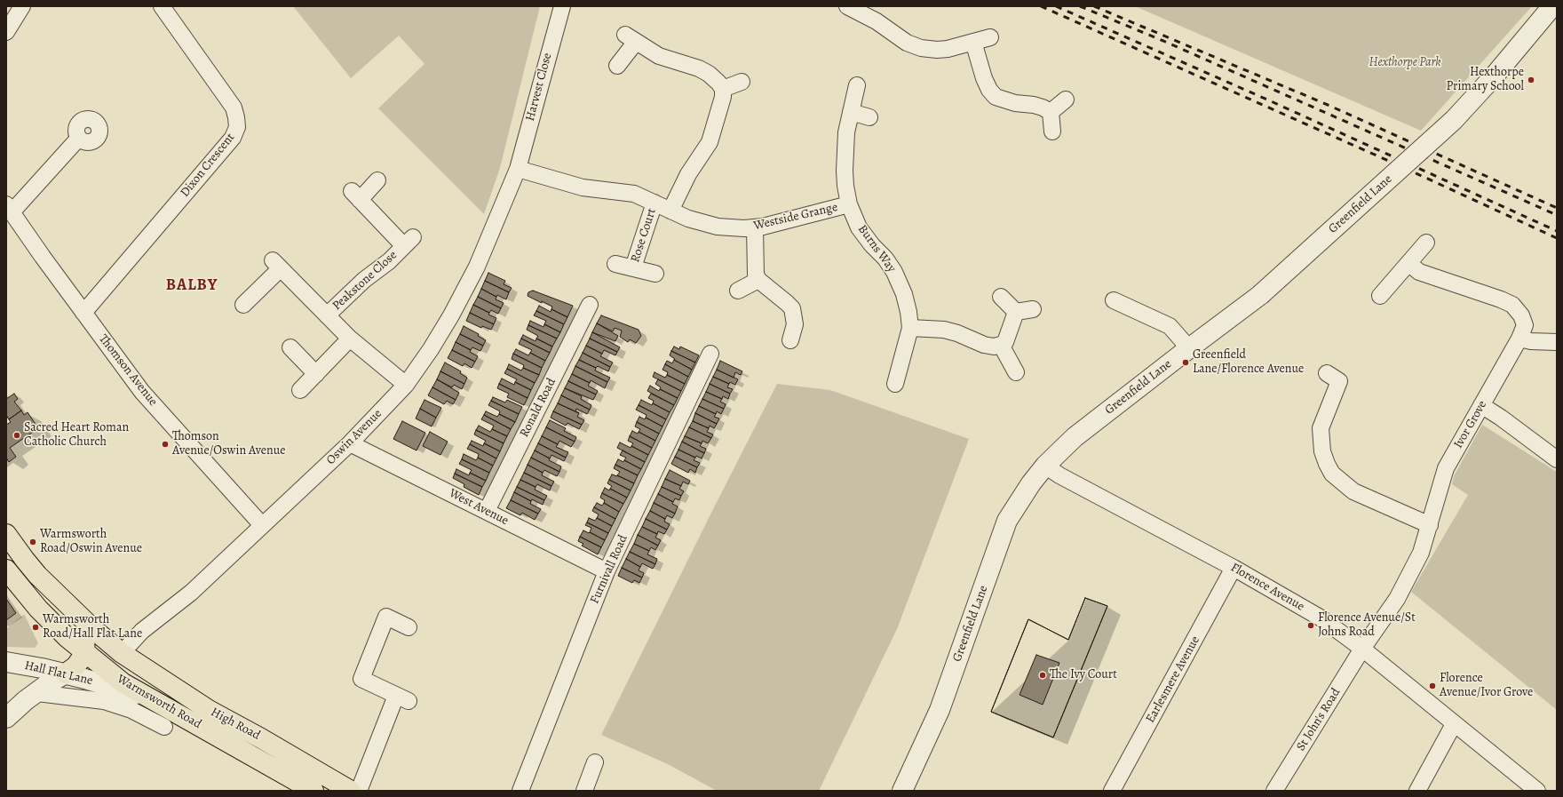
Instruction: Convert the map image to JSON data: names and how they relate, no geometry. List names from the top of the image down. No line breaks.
{"streets":{"main road":["Warmsworth Road","High Road"],"street":["Harvest Close","Dixon Crescent","Greenfield Lane","Westside Grange","Rose Court","Burns Way","Peakstone Close","Thomson Avenue","Ronald Road","Ivor Grove","Oswin Avenue","West Avenue","Furnivall Road","Florence Avenue","Hall Flat Lane","Earlesmere Avenue","St John's Road"]},"crossings":[["Harvest Close","Westside Grange"],["Harvest Close","Oswin Avenue"],["Dixon Crescent","Thomson Avenue"],["Greenfield Lane","Florence Avenue"],["Westside Grange","Rose Court"],["Westside Grange","Burns Way"],["Westside Grange","Oswin Avenue"],["Peakstone Close","Oswin Avenue"],["Thomson Avenue","Oswin Avenue"],["Ronald Road","West Avenue"],["Ivor Grove","Florence Avenue"],["Ivor Grove","St John's Road"],["Oswin Avenue","West Avenue"],["Oswin Avenue","High Road"],["West Avenue","Furnivall Road"],["Florence Avenue","Earlesmere Avenue"],["Florence Avenue","St John's Road"],["Hall Flat Lane","Warmsworth Road"],["Warmsworth Road","High Road"]],"districts":["BALBY"],"parks":["Hexthorpe Park"],"places":["Hexthorpe Primary School","Greenfield Lane/Florence Avenue","Sacred Heart Roman Catholic Church","Thomson Avenue/Oswin Avenue","Warmsworth Road/Oswin Avenue","Florence Avenue/St Johns Road","Warmsworth Road/Hall Flat Lane","The Ivy Court","Florence Avenue/Ivor Grove"]}
